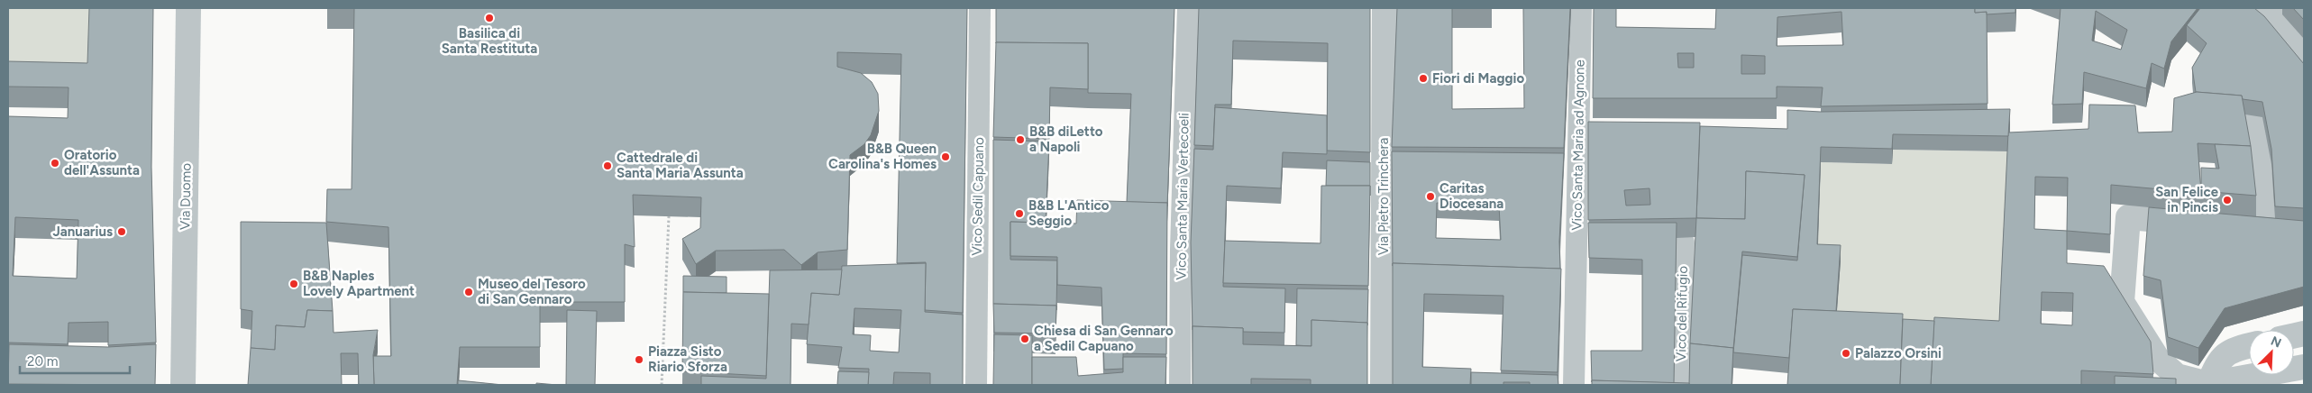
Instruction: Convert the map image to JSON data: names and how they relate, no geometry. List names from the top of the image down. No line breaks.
{"streets":{"street":["Via Duomo","Via Pietro Trinchera"],"lane":["Vico Santa Maria ad Agnone","Vico Sedil Capuano","Vico Santa Maria Vertecoeli","Vico del Rifugio"]},"places":["Basilica di Santa Restituta","Fiori di Maggio","B&B diLetto a Napoli","B&B Queen Carolina's Homes","Oratorio dell'Assunta","Cattedrale di Santa Maria Assunta","Caritas Diocesana","San Felice in Pincis","B&B L'Antico Seggio","Januarius","B&B Naples Lovely Apartment","Museo del Tesoro di San Gennaro","Chiesa di San Gennaro a Sedil Capuano","Palazzo Orsini","Piazza Sisto Riario Sforza"],"scale_bar":"20 m","north":"top right"}
